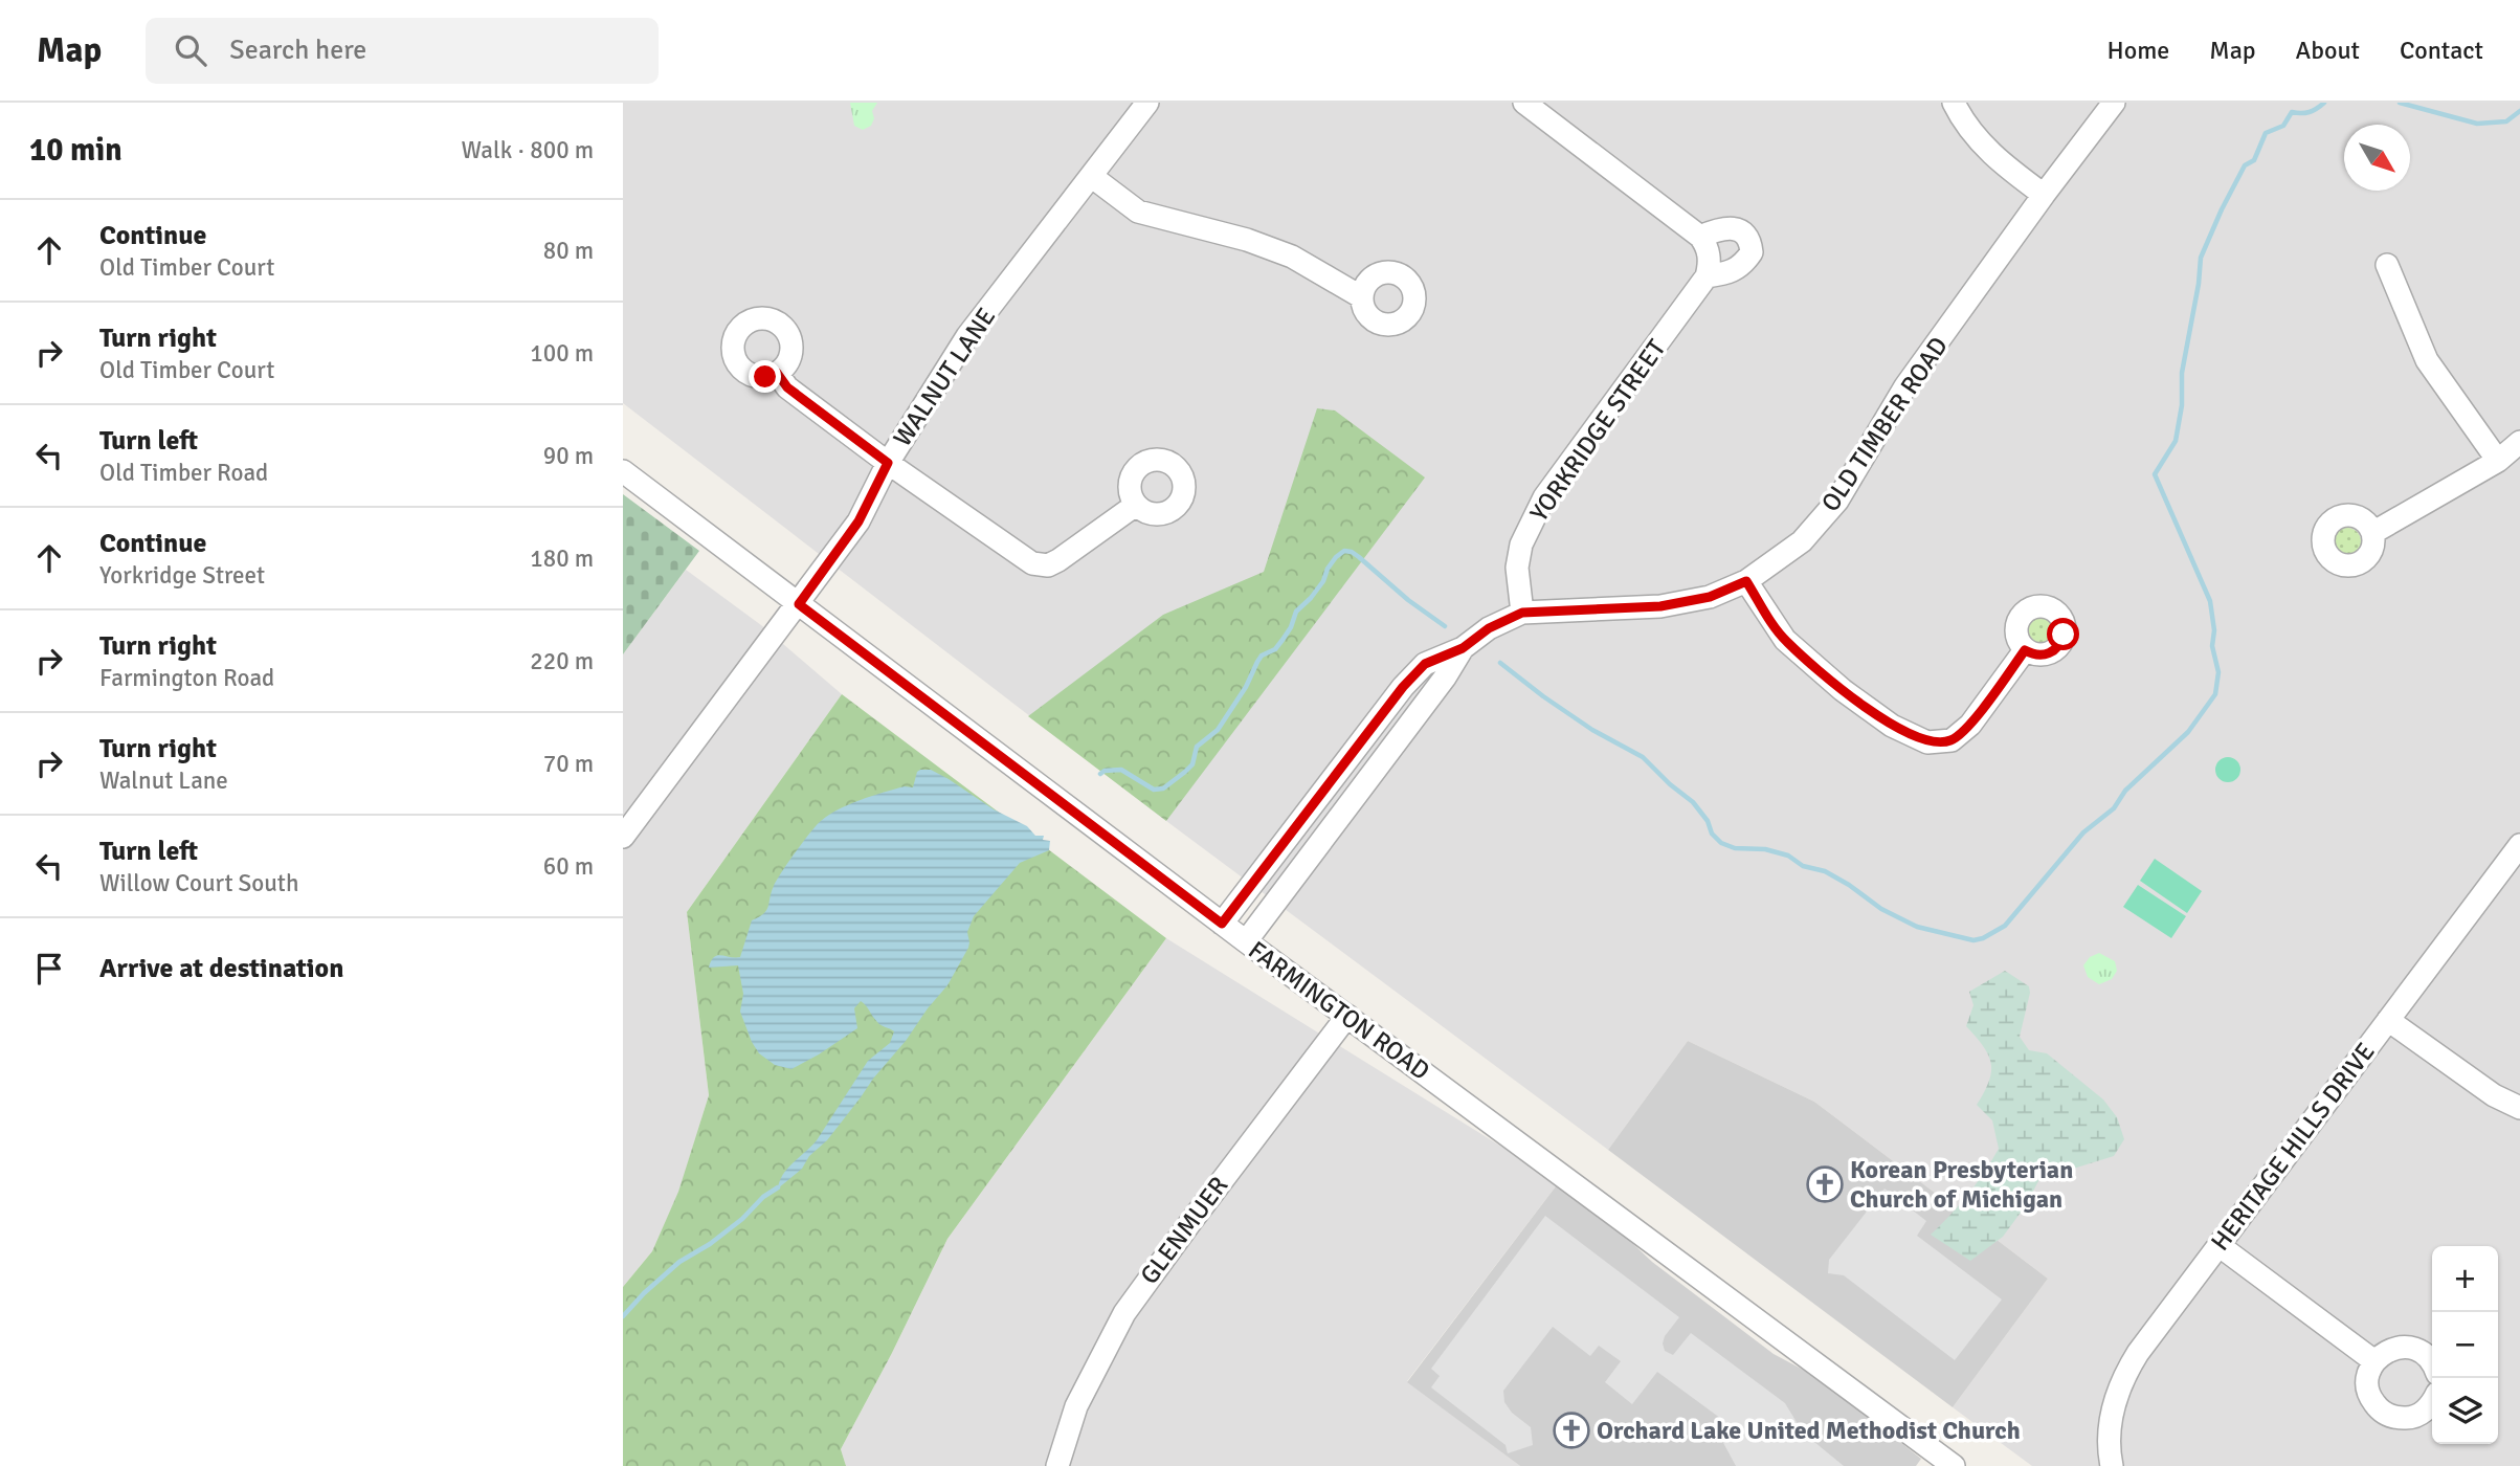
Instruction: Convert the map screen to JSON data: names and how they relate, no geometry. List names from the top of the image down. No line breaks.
{"streets":{"street":["WALNUT LANE","OLD TIMBER ROAD","YORKRIDGE STREET","FARMINGTON ROAD","HERITAGE HILLS DRIVE","GLENMUER"]},"crossings":[["WALNUT LANE","FARMINGTON ROAD"],["OLD TIMBER ROAD","YORKRIDGE STREET"],["FARMINGTON ROAD","GLENMUER"]],"places":{"church":["Korean Presbyterian Church of Michigan","Orchard Lake United Methodist Church"]},"north":"bottom right","page":{"header":"Map","search":"Search here","nav":["Home","Map","About","Contact"],"heading":["10 min","Walk · 800 m"],"list":[["Continue","Old Timber Court","80 m"],["Turn right","Old Timber Court","100 m"],["Turn left","Old Timber Road","90 m"],["Continue","Yorkridge Street","180 m"],["Turn right","Farmington Road","220 m"],["Turn right","Walnut Lane","70 m"],["Turn left","Willow Court South","60 m"],"Arrive at destination"],"map_buttons":["+","−"]}}
